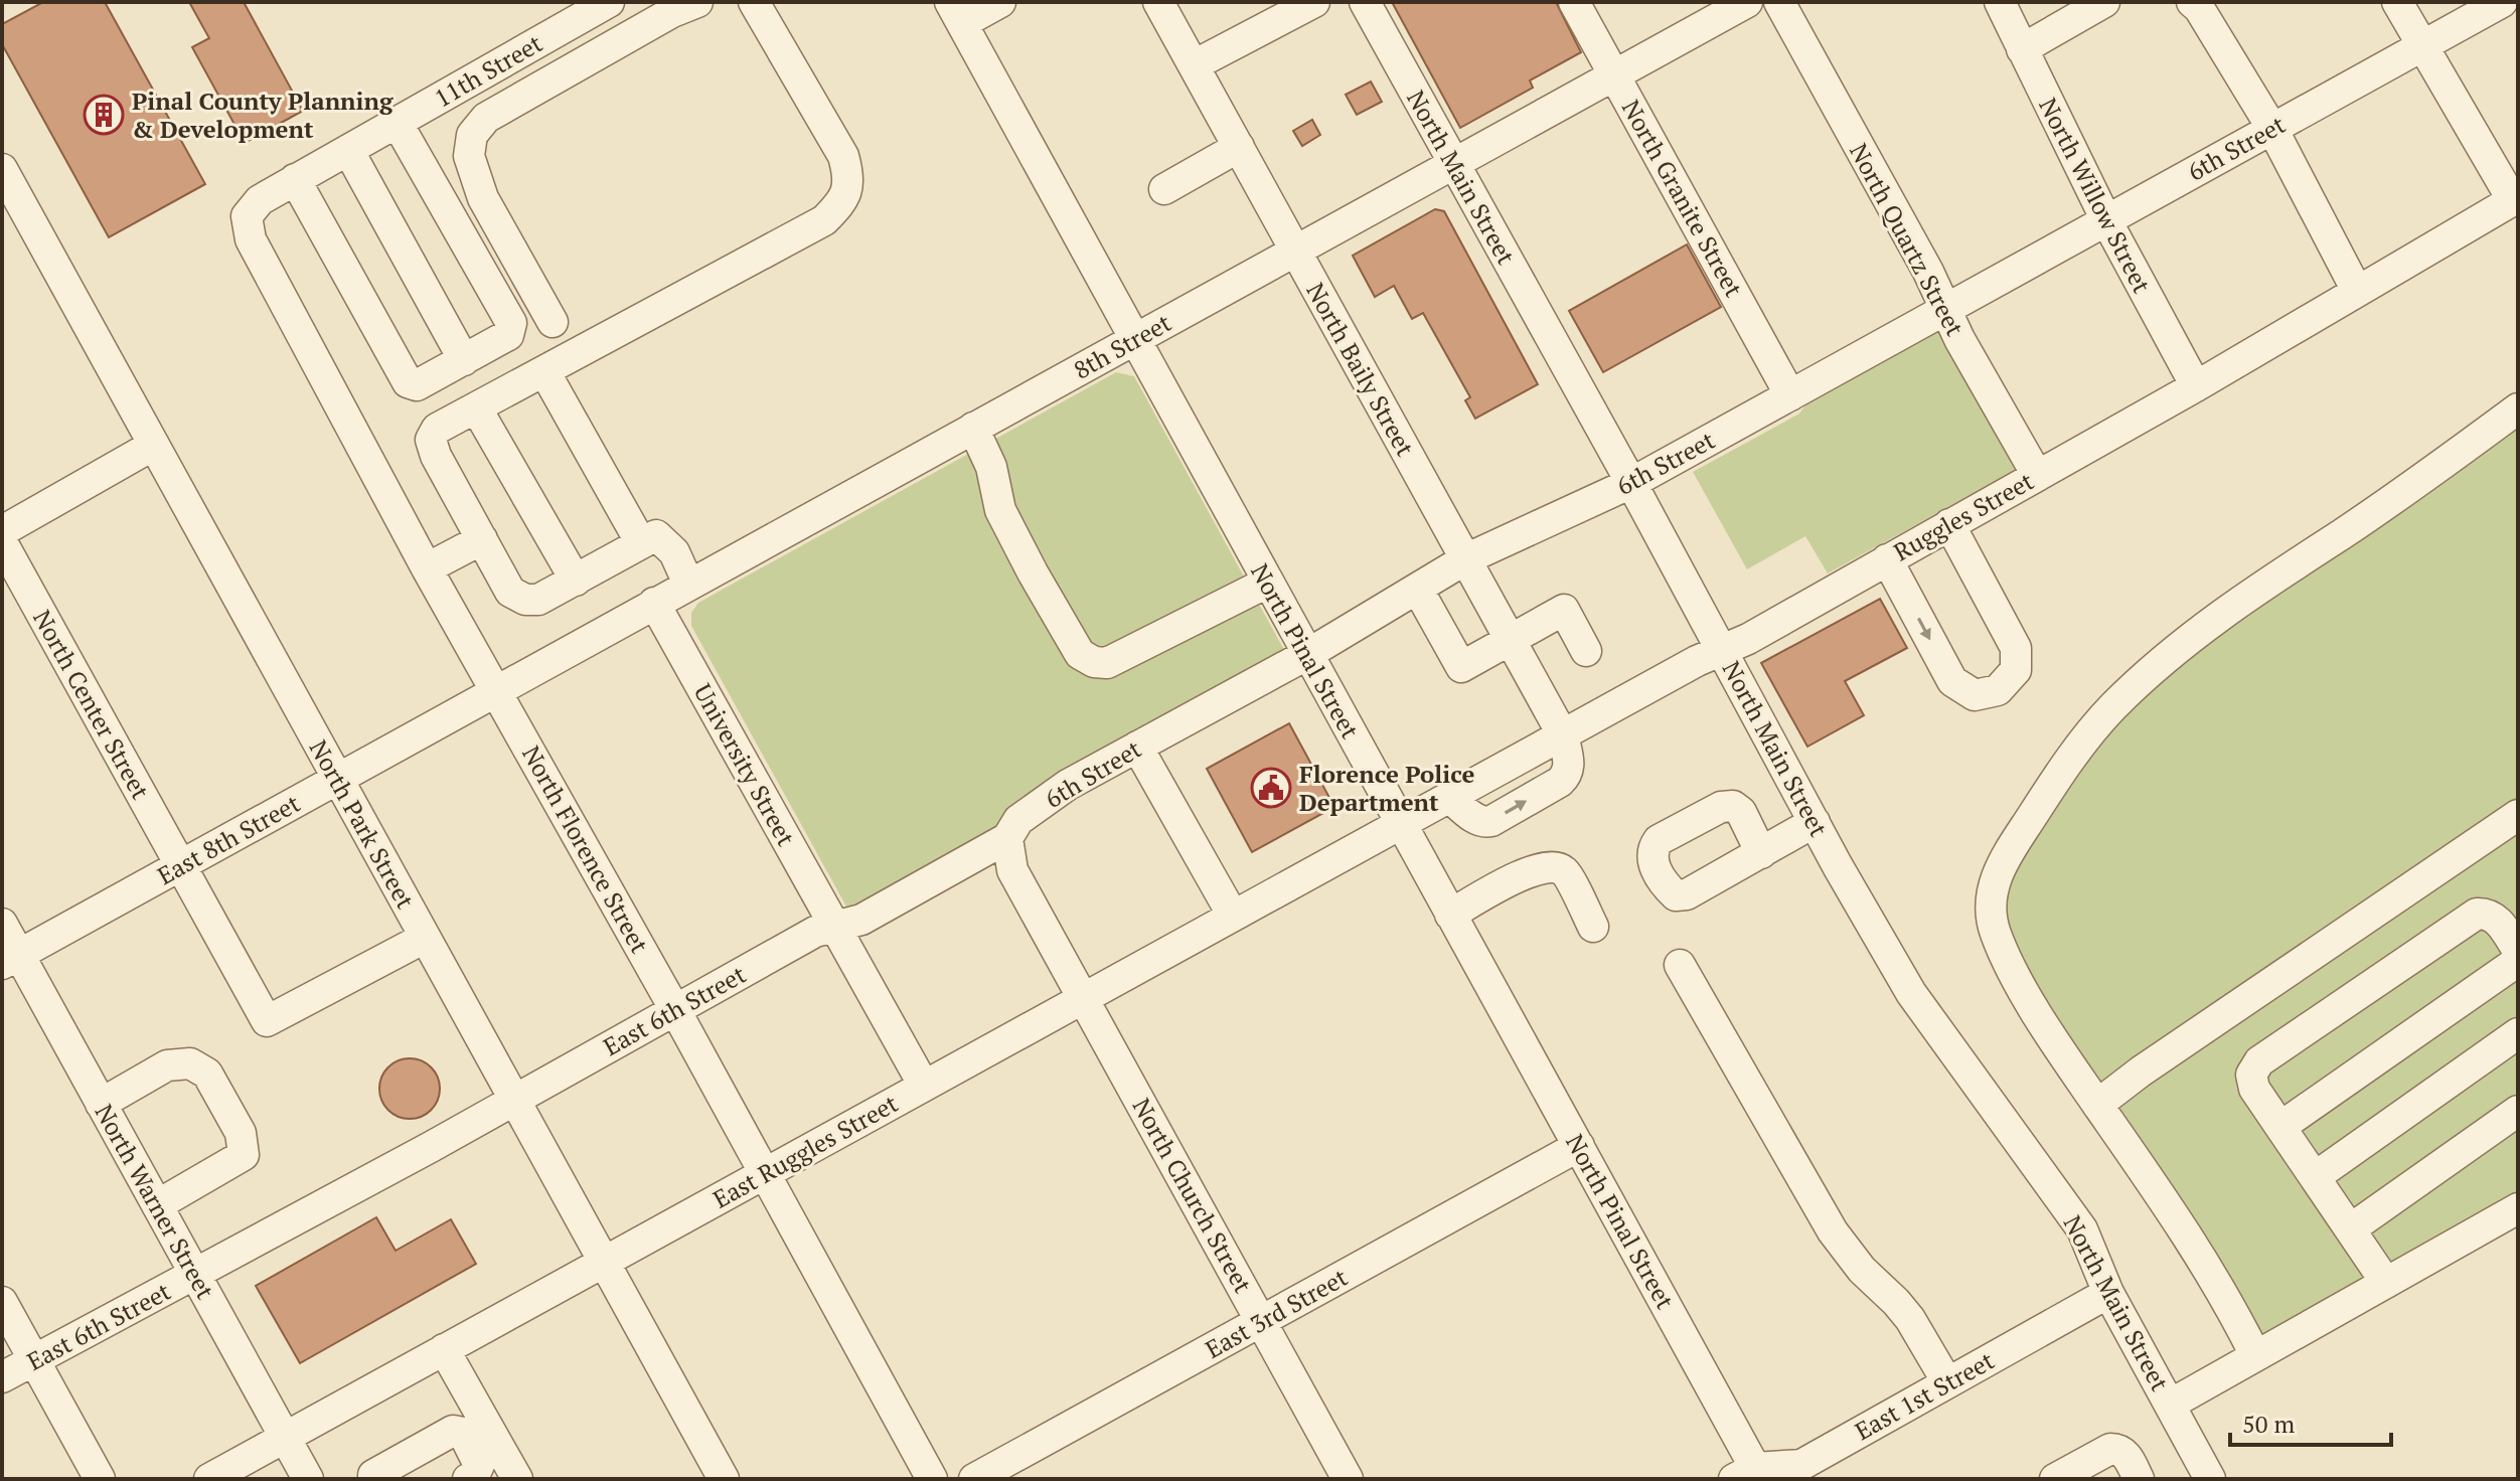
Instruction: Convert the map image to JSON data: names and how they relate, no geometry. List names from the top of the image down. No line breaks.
{"streets":{"street":["11th Street","6th Street","North Main Street","North Willow Street","North Granite Street","North Quartz Street","8th Street","North Baily Street","Ruggles Street","North Pinal Street","North Center Street","University Street","North Park Street","East 8th Street","North Florence Street","East 6th Street","East Ruggles Street","North Church Street","North Warner Street","East 3rd Street","East 1st Street"]},"crossings":[["11th Street","North Florence Street"],["6th Street","North Main Street"],["6th Street","North Willow Street"],["6th Street","North Granite Street"],["6th Street","North Quartz Street"],["6th Street","North Baily Street"],["6th Street","North Pinal Street"],["6th Street","University Street"],["6th Street","East 6th Street"],["6th Street","North Church Street"],["North Main Street","8th Street"],["North Main Street","Ruggles Street"],["North Main Street","East 1st Street"],["North Willow Street","Ruggles Street"],["North Granite Street","8th Street"],["North Quartz Street","Ruggles Street"],["8th Street","North Baily Street"],["8th Street","North Pinal Street"],["8th Street","University Street"],["8th Street","East 8th Street"],["8th Street","North Florence Street"],["North Baily Street","Ruggles Street"],["Ruggles Street","North Pinal Street"],["Ruggles Street","East Ruggles Street"],["North Pinal Street","East Ruggles Street"],["North Pinal Street","East 3rd Street"],["North Pinal Street","East 1st Street"],["North Center Street","North Park Street"],["North Center Street","East 8th Street"],["University Street","East 6th Street"],["University Street","East Ruggles Street"],["North Park Street","East 8th Street"],["North Park Street","East 6th Street"],["North Park Street","East Ruggles Street"],["East 8th Street","North Florence Street"],["East 8th Street","North Warner Street"],["North Florence Street","East 6th Street"],["North Florence Street","East Ruggles Street"],["East 6th Street","North Warner Street"],["East Ruggles Street","North Church Street"],["East Ruggles Street","North Warner Street"],["North Church Street","East 3rd Street"]],"places":{"building":["Pinal County Planning & Development"],"public building":["Florence Police Department"]},"scale_bar":"50 m"}
